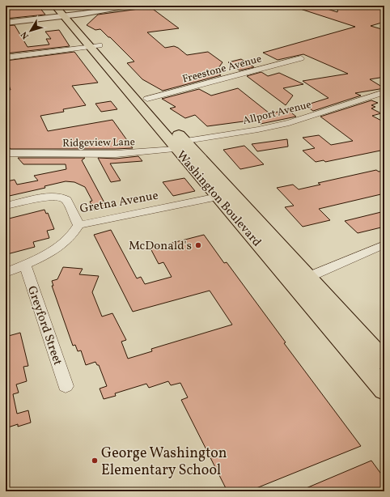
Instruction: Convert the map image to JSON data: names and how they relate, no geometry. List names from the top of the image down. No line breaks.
{"streets":{"main road":["Washington Boulevard"],"street":["Freestone Avenue","Allport Avenue","Ridgeview Lane","Gretna Avenue","Greyford Street"]},"crossings":[["Freestone Avenue","Washington Boulevard"],["Allport Avenue","Ridgeview Lane"],["Allport Avenue","Washington Boulevard"],["Ridgeview Lane","Washington Boulevard"],["Washington Boulevard","Gretna Avenue"]],"places":["McDonald's","George Washington Elementary School"],"north":"bottom left"}
